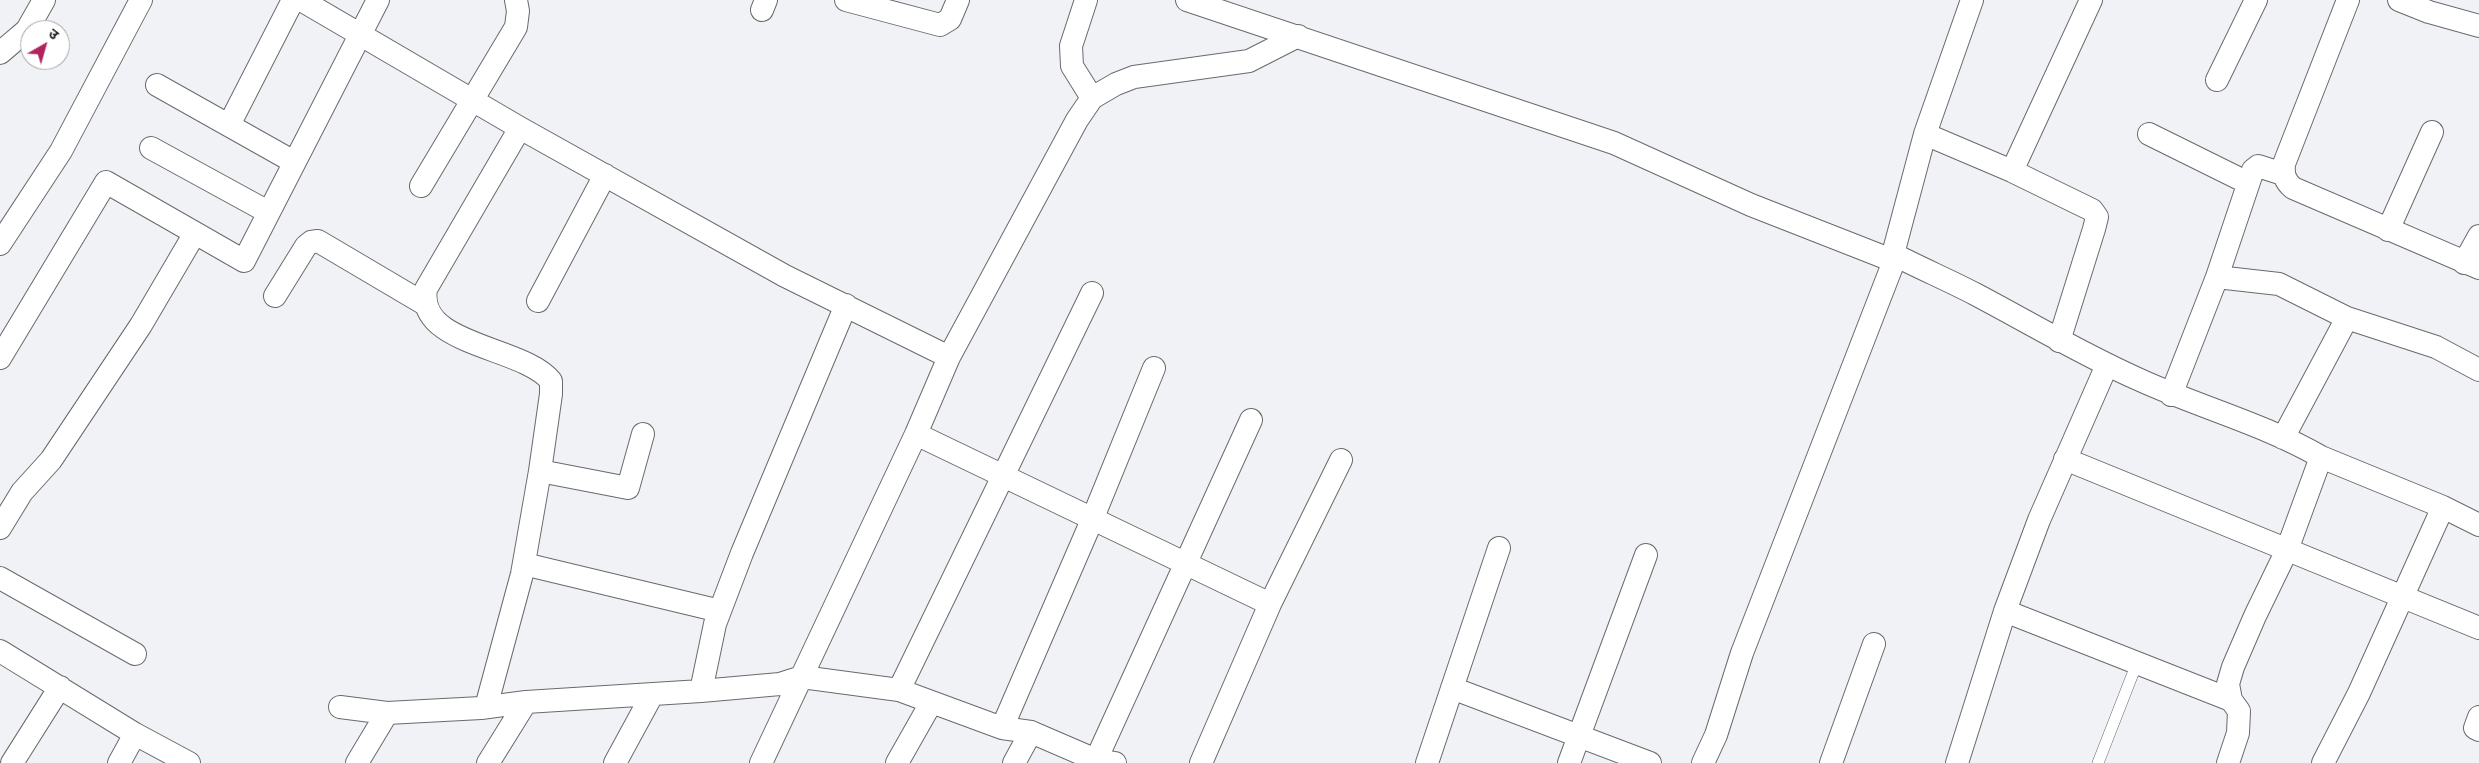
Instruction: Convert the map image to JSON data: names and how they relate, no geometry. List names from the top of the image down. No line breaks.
{"north":"top right"}
